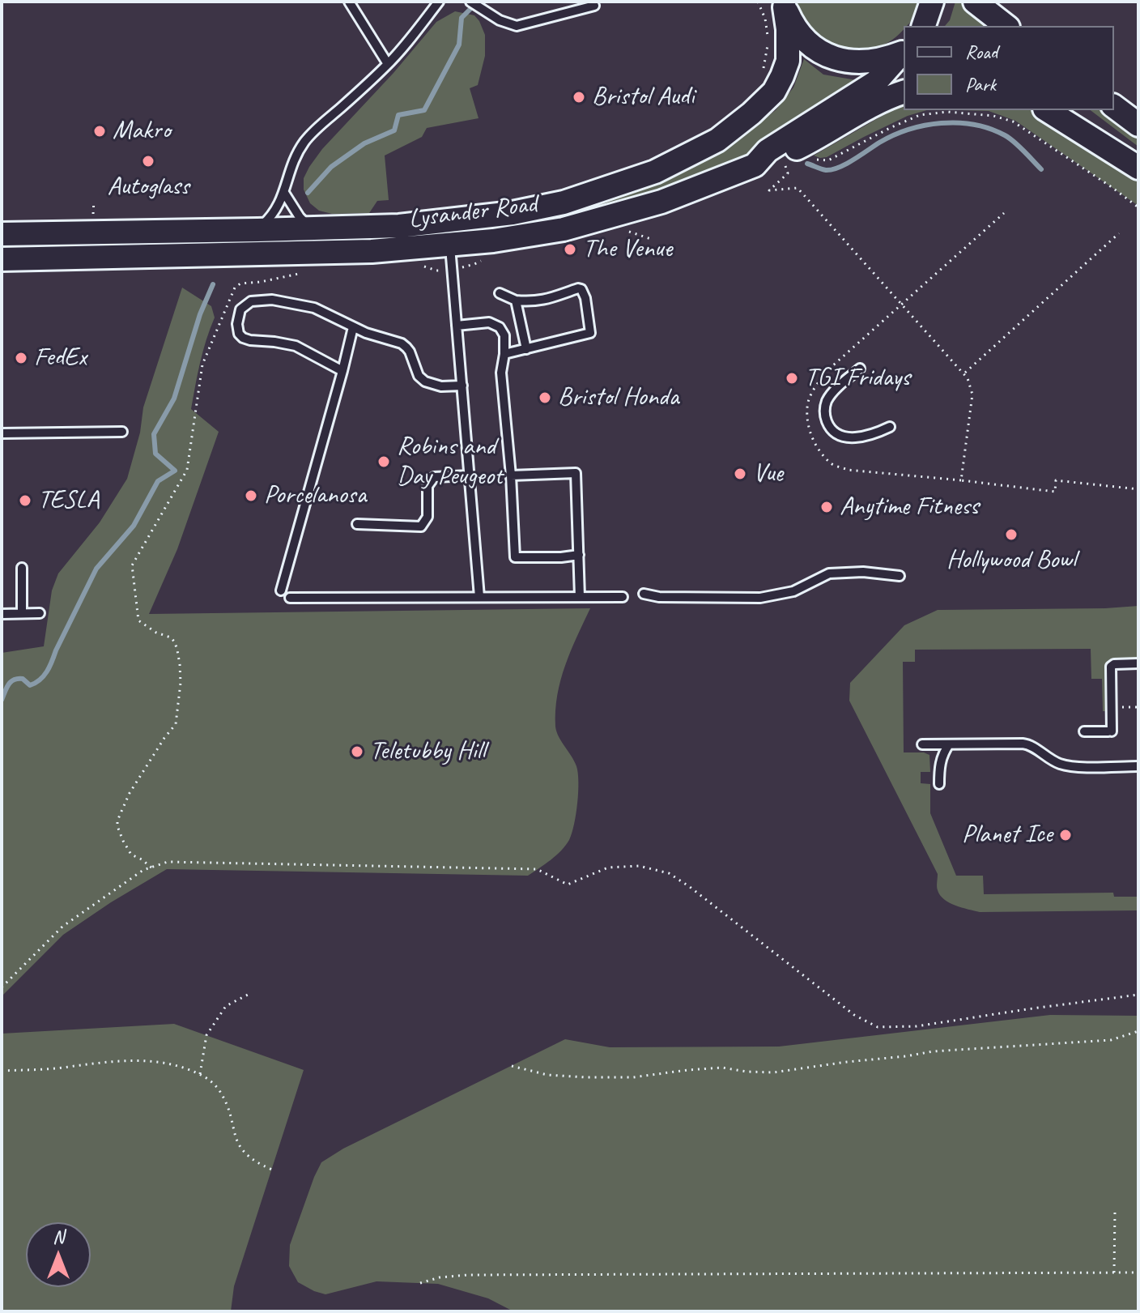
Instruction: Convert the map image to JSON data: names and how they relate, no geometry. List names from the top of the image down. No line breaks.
{"streets":{"street":["Lysander Road"]},"places":["Bristol Audi","Makro","Autoglass","The Venue","FedEx","TGI Fridays","Bristol Honda","Robins and Day Peugeot","Vue","Porcelanosa","TESLA","Anytime Fitness","Hollywood Bowl","Teletubby Hill","Planet Ice"],"legend":["Road","Park"],"north":"top"}
